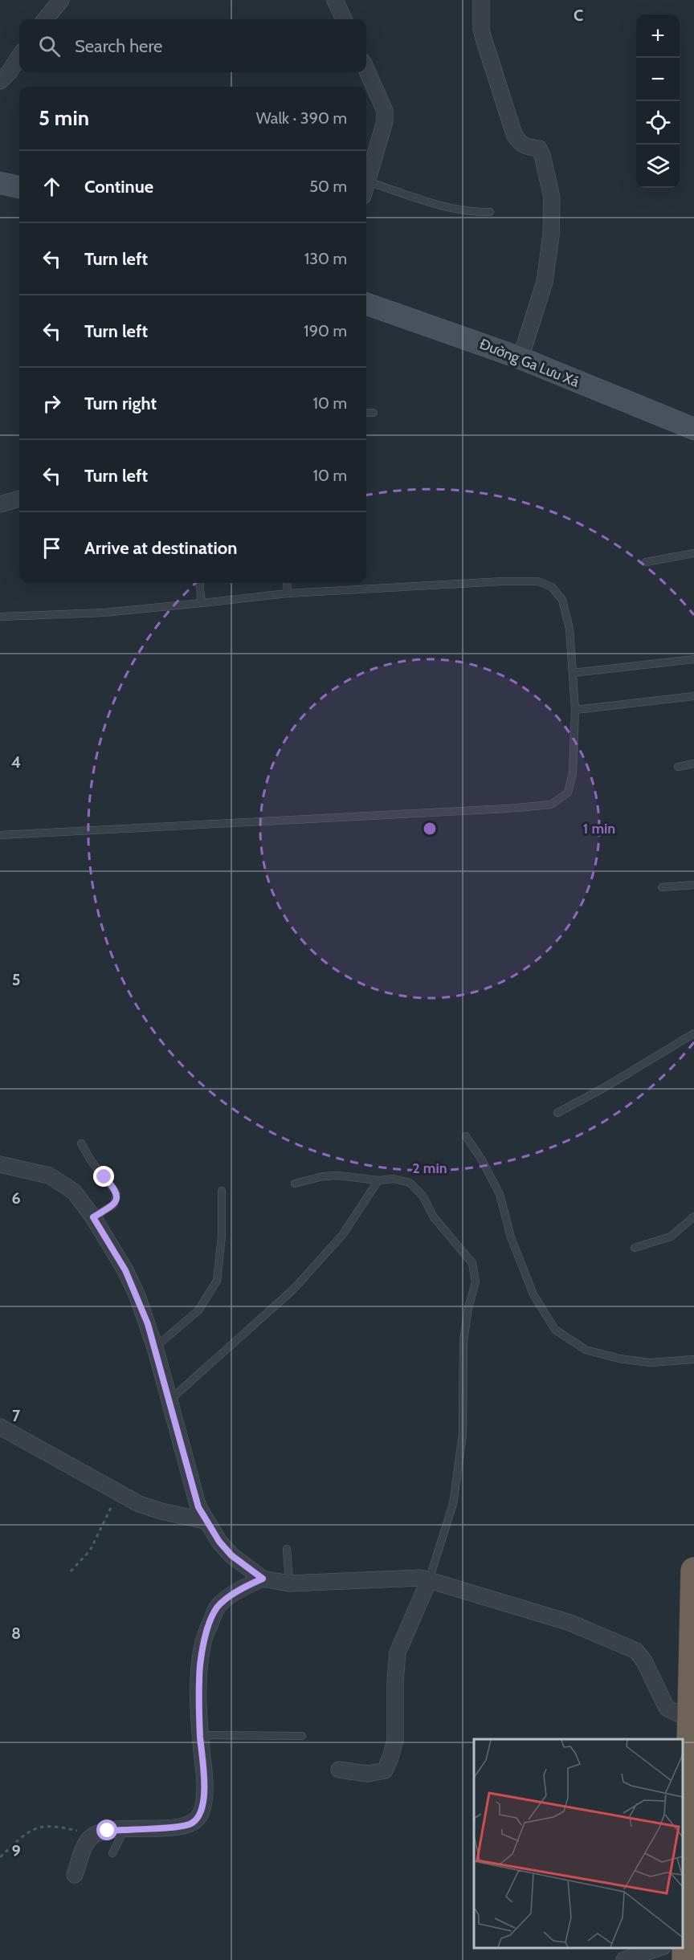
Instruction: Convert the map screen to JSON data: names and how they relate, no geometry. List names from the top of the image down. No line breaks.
{"streets":{"street":["Đường Ga Lưu Xá"]},"page":{"map_buttons":["+","−"],"search":"Search here","heading":["5 min","Walk · 390 m"],"list":[["Continue","50 m"],["Turn left","130 m"],["Turn left","190 m"],["Turn right","10 m"],["Turn left","10 m"],"Arrive at destination"]},"grid":{"columns":["C"],"rows":["4","5","6","7","8","9"]},"rings":["1 min","2 min"]}
